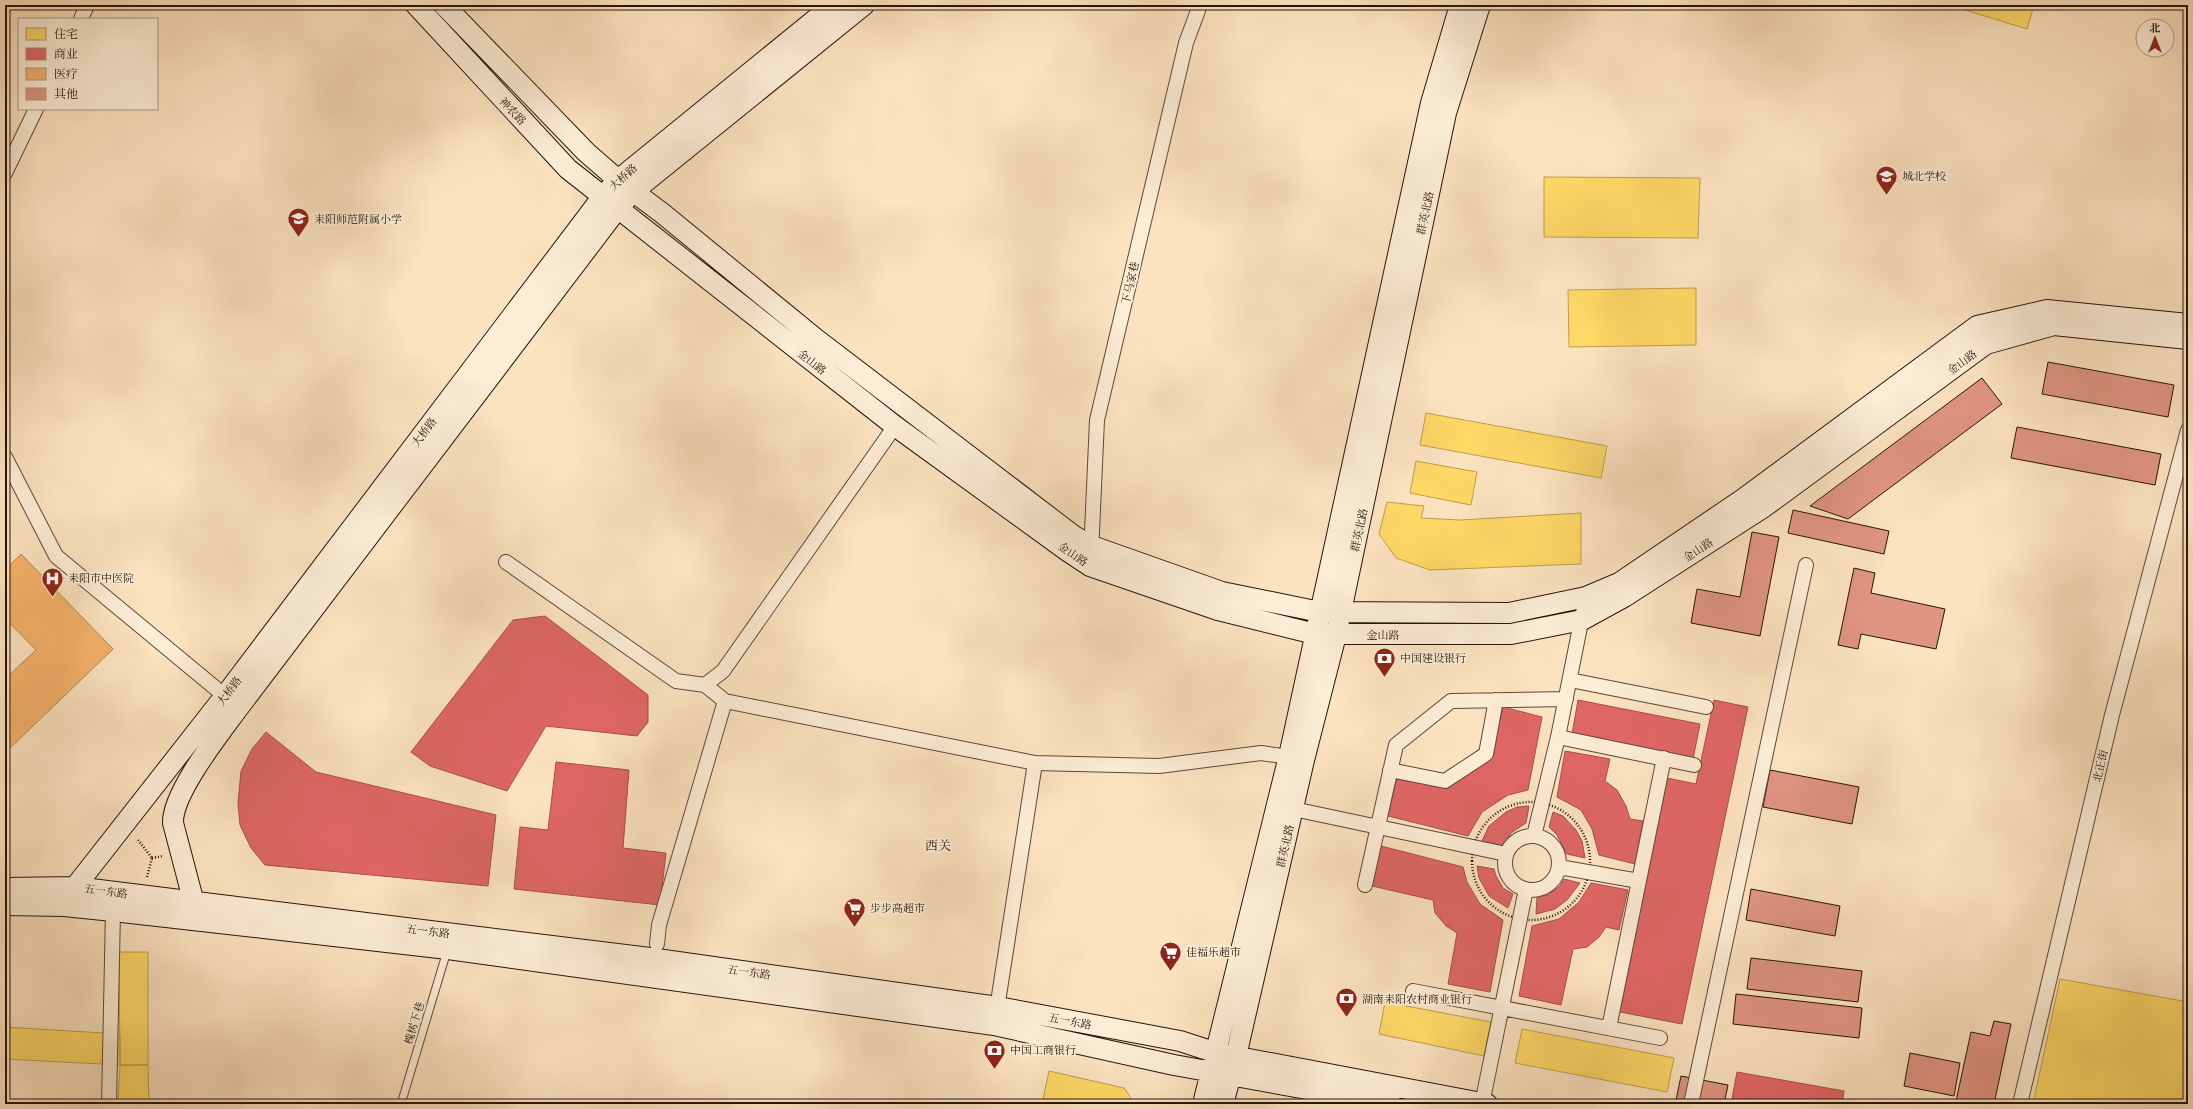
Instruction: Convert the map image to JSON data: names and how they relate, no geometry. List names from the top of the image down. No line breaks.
{"streets":{"street":["神农路","大桥路","群英北路","下马家巷","金山路","北正街","五一东路"],"lane":["槐树下巷"]},"crossings":[["神农路","大桥路"],["神农路","金山路"],["大桥路","金山路"],["大桥路","五一东路"],["群英北路","金山路"],["群英北路","五一东路"],["下马家巷","金山路"],["五一东路","槐树下巷"]],"districts":["西关"],"places":{"school or university":["城北学校","耒阳师范附属小学"],"hospital":["耒阳市中医院"],"bank":["中国建设银行","湖南耒阳农村商业银行","中国工商银行"],"supermarket":["步步高超市","佳福乐超市"]},"legend":["住宅","商业","医疗","其他"],"north":"top"}
